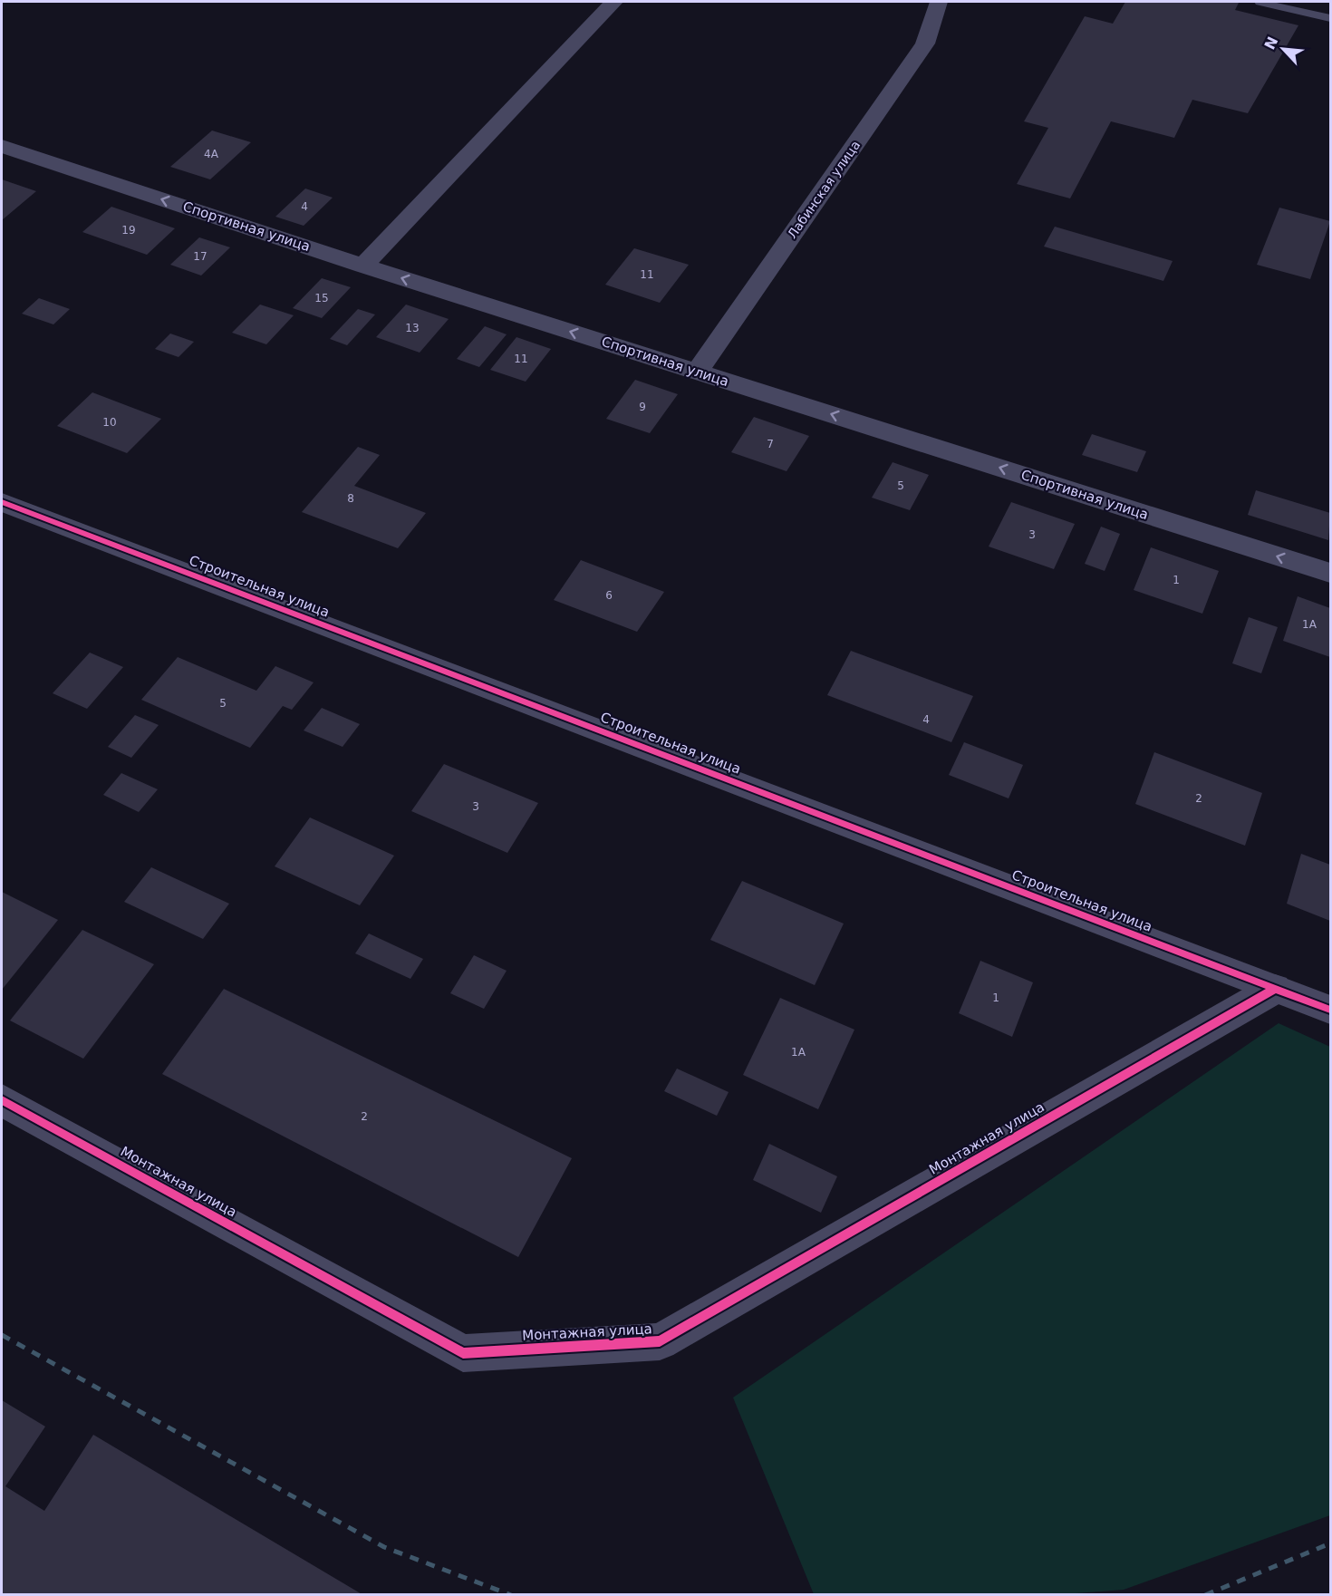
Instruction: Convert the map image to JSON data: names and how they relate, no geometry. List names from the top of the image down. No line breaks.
{"streets":{"street":["Лабинская улица","Спортивная улица","Строительная улица","Монтажная улица"]},"crossings":[["Лабинская улица","Спортивная улица"],["Строительная улица","Монтажная улица"]],"one_way":["Спортивная улица"],"house_numbers":["4А","4","19","17","11","15","13","11","9","10","7","5","8","3","1","6","1А","5","4","2","3","1","1А","2"],"north":"top left"}
